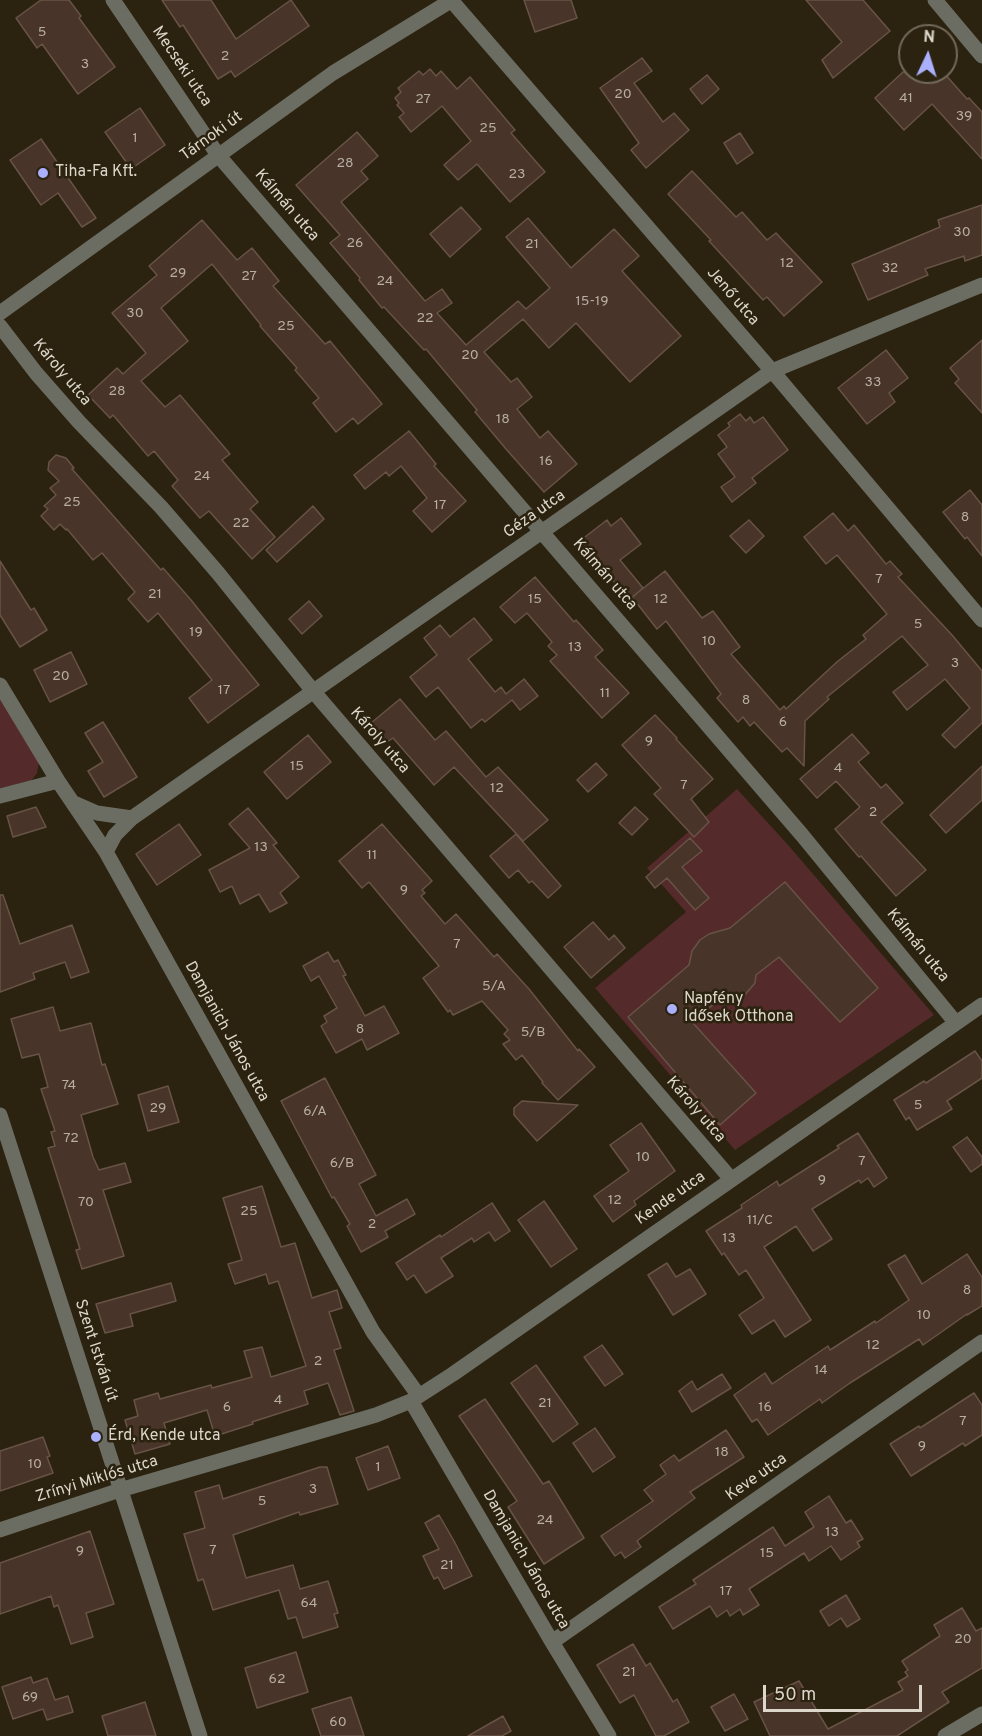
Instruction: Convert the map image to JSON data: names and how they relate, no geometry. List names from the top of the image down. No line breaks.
{"streets":{"street":["Mecseki utca","Tárnoki út","Kálmán utca","Jenő utca","Károly utca","Géza utca","Damjanich János utca","Kende utca","Szent István út","Keve utca","Zrínyi Miklós utca"]},"crossings":[["Mecseki utca","Tárnoki út"],["Mecseki utca","Kálmán utca"],["Tárnoki út","Kálmán utca"],["Tárnoki út","Jenő utca"],["Kálmán utca","Géza utca"],["Kálmán utca","Kende utca"],["Jenő utca","Géza utca"],["Károly utca","Géza utca"],["Károly utca","Kende utca"],["Géza utca","Damjanich János utca"],["Damjanich János utca","Kende utca"],["Damjanich János utca","Keve utca"],["Damjanich János utca","Zrínyi Miklós utca"],["Kende utca","Zrínyi Miklós utca"],["Szent István út","Zrínyi Miklós utca"]],"places":["Tiha-Fa Kft.","Napfény Idősek Otthona","Érd, Kende utca"],"house_numbers":["5","2","3","20","41","27","39","25","1","28","23","30","26","21","12","32","29","27","24","15-19","30","22","25","20","33","28","18","16","24","25","17","8","22","7","21","15","12","5","19","10","13","3","20","17","11","8","6","9","15","4","7","12","2","13","11","9","7","5/A","8","5/B","74","5","29","6/A","72","10","7","6/B","9","12","70","25","11/C","2","13","8","10","12","2","14","4","21","6","16","7","9","18","10","1","3","5","24","13","7","9","15","21","17","64","20","21","62","69","60"],"scale_bar":"50 m","north":"top"}
